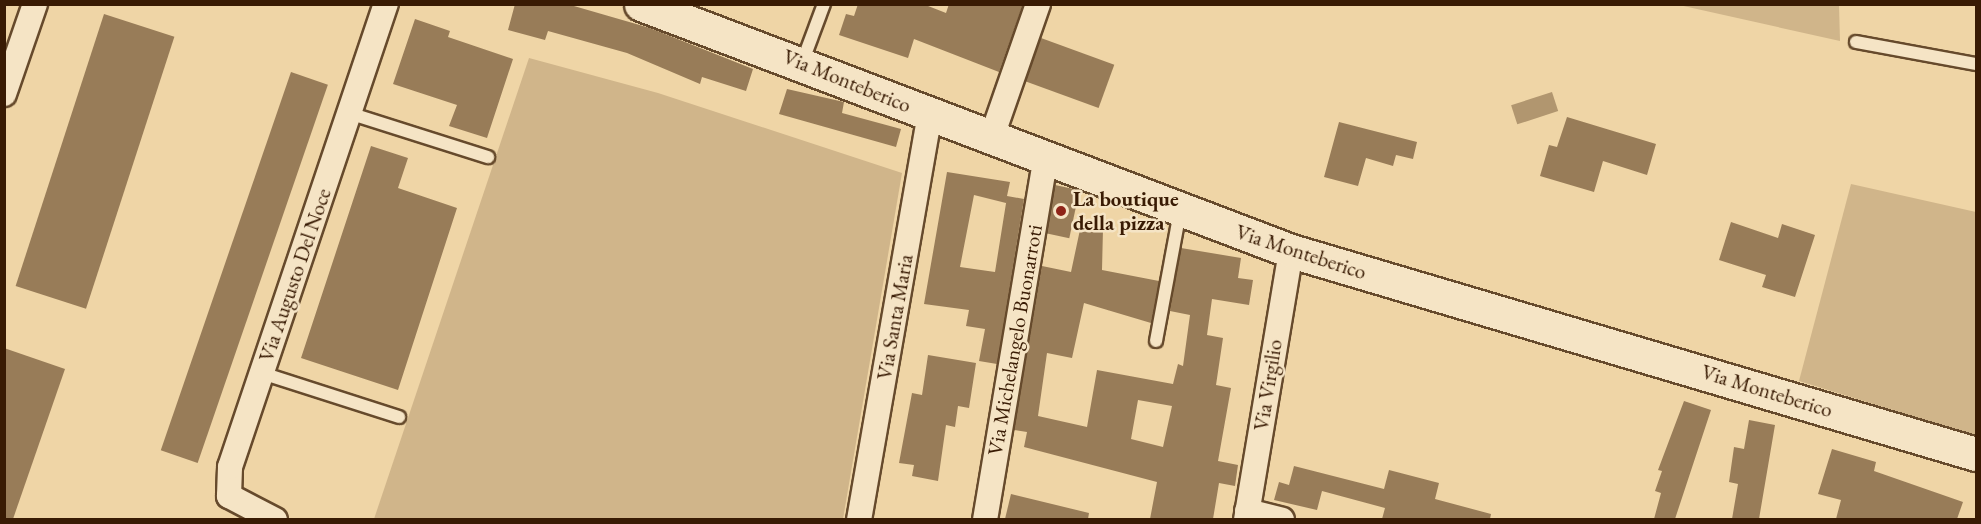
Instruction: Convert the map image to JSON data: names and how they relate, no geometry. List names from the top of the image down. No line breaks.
{"streets":{"street":["Via Monteberico","Via Augusto Del Noce","Via Santa Maria","Via Michelangelo Buonarroti","Via Virgilio"]},"crossings":[["Via Monteberico","Via Santa Maria"],["Via Monteberico","Via Michelangelo Buonarroti"],["Via Monteberico","Via Virgilio"]],"places":["La boutique della pizza"]}
